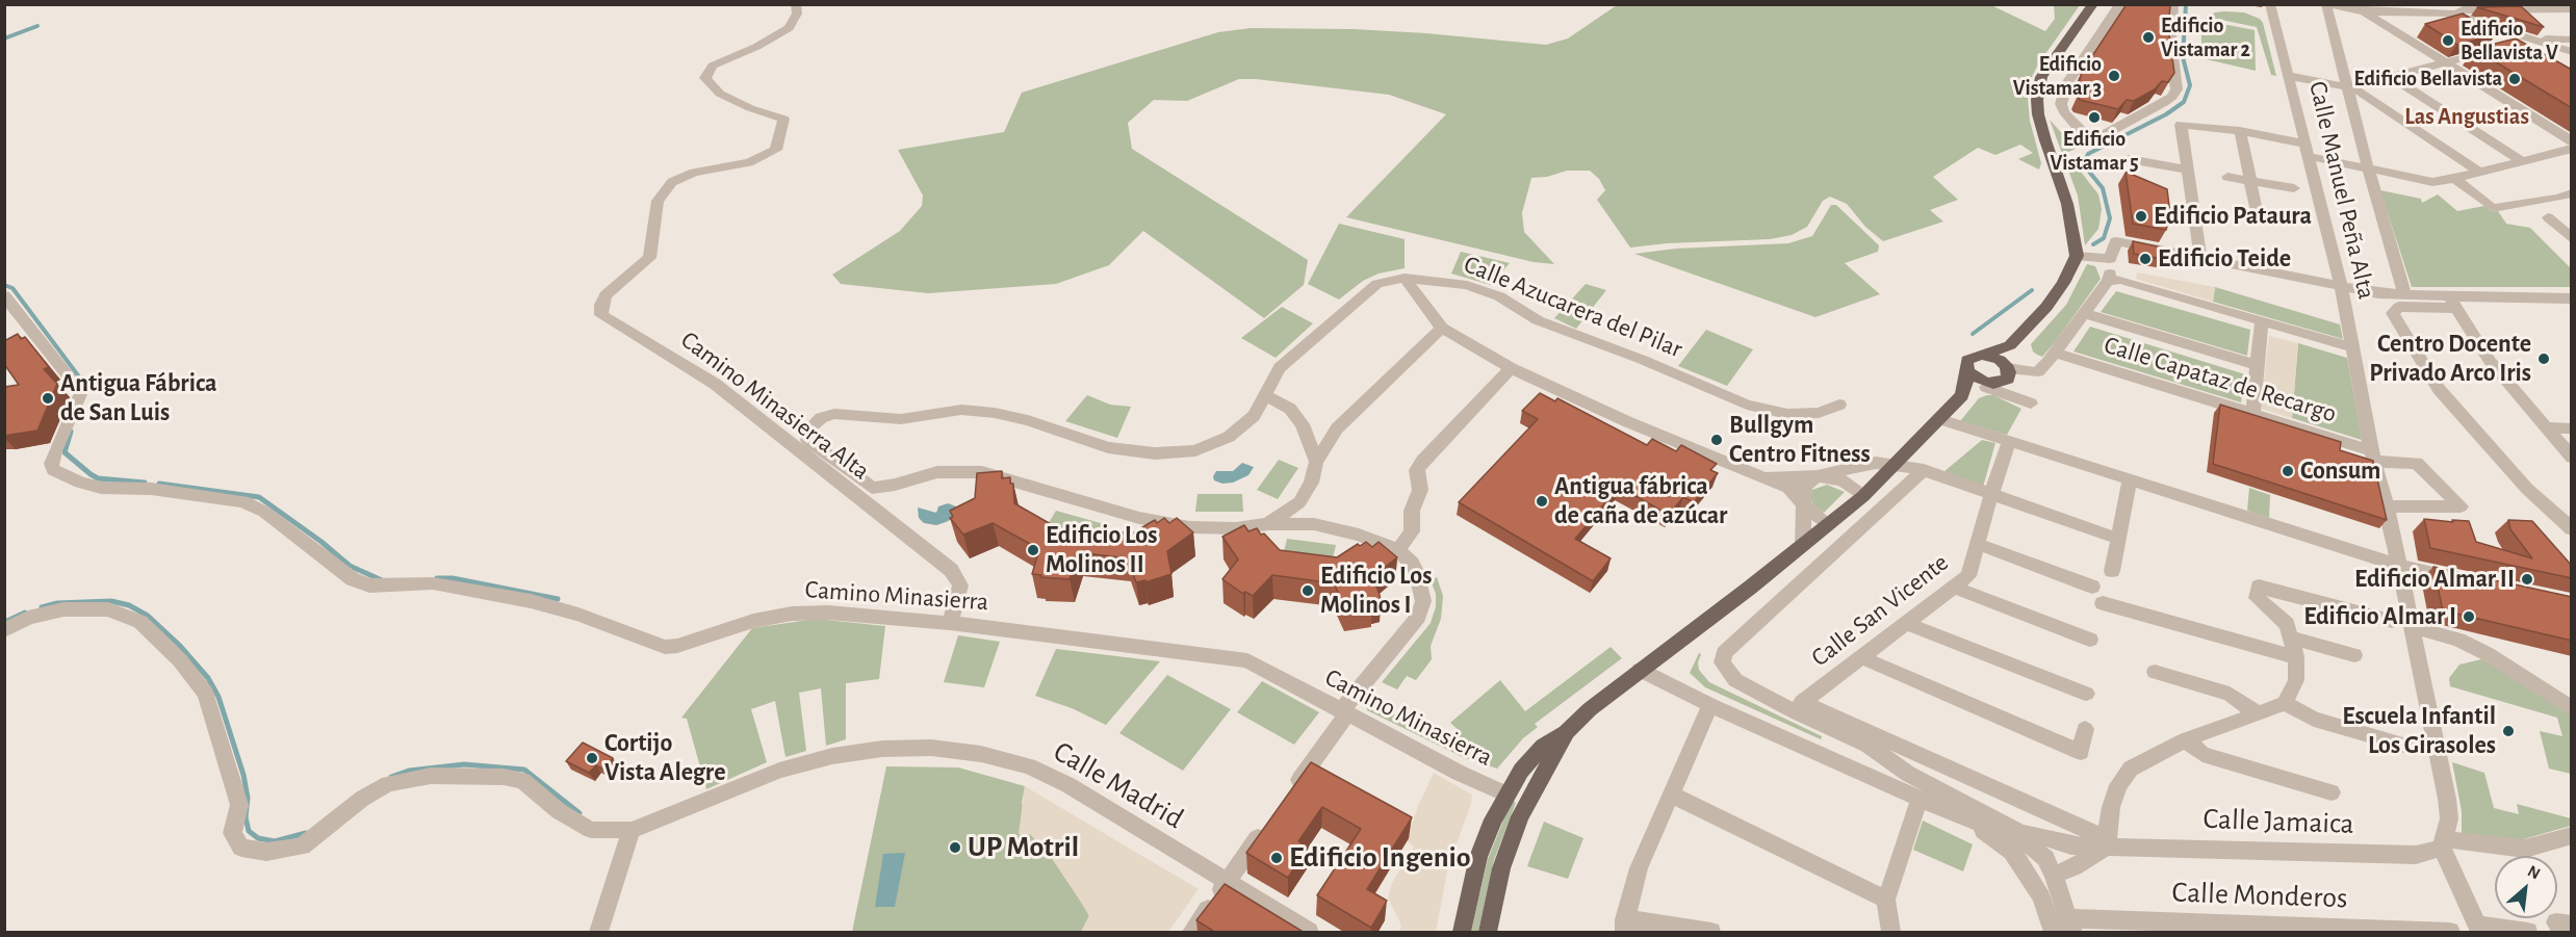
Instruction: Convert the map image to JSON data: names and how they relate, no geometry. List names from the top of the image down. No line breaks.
{"streets":{"street":["Calle Manuel Peña Alta","Calle Azucarera del Pilar","Calle Capataz de Recargo","Camino Minasierra Alta","Camino Minasierra","Calle San Vicente","Calle Madrid","Calle Jamaica","Calle Monderos"]},"crossings":[["Calle Manuel Peña Alta","Calle Capataz de Recargo"],["Calle Manuel Peña Alta","Calle Jamaica"],["Camino Minasierra Alta","Camino Minasierra"],["Calle San Vicente","Calle Jamaica"]],"districts":["Las Angustias"],"places":["Edificio Vistamar 2","Edificio Bellavista V","Edificio Vistamar 3","Edificio Bellavista","Edificio Vistamar 5","Edificio Pataura","Edificio Teide","Centro Docente Privado Arco Iris","Antigua Fábrica de San Luis","Bullgym Centro Fitness","Consum","Antigua fábrica de caña de azúcar","Edificio Los Molinos II","Edificio Almar II","Edificio Los Molinos I","Edificio Almar I","Escuela Infantil Los Girasoles","Cortijo Vista Alegre","UP Motril","Edificio Ingenio"],"north":"top right"}
